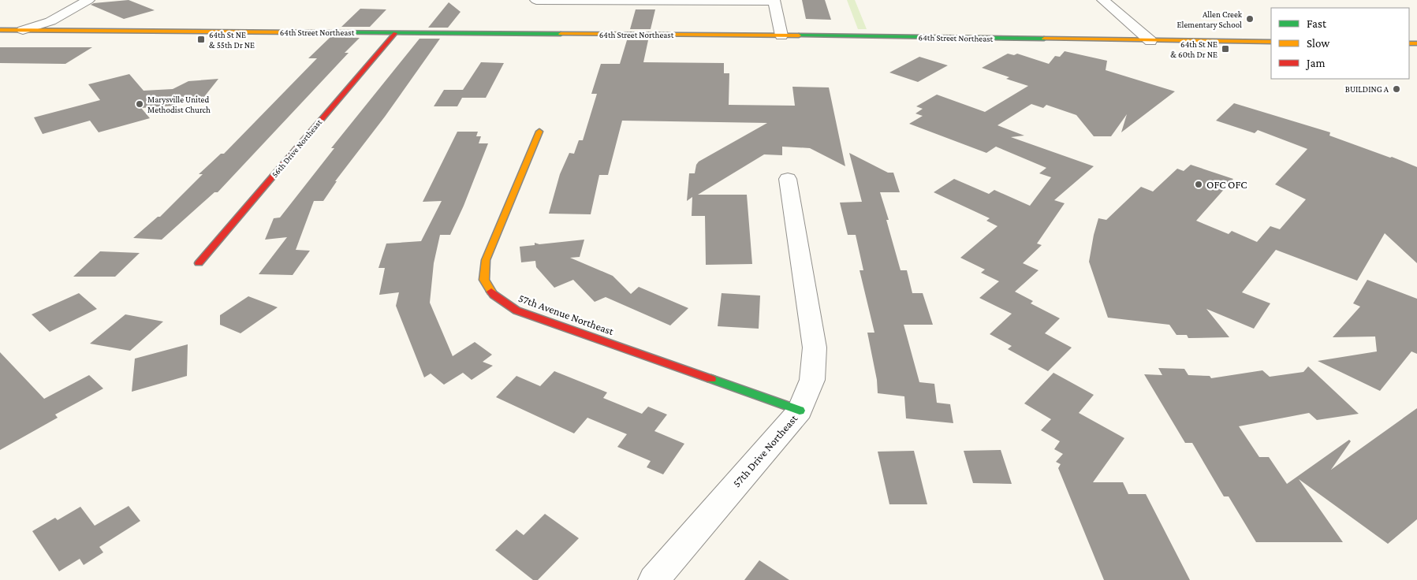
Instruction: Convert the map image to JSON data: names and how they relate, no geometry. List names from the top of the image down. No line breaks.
{"streets":{"main road":["64th Street Northeast","56th Drive Northeast","57th Avenue Northeast"],"street":["57th Drive Northeast"]},"crossings":[["64th Street Northeast","56th Drive Northeast"],["57th Avenue Northeast","57th Drive Northeast"]],"places":{"other":["Allen Creek Elementary School","BUILDING A","Marysville United Methodist Church","OFC OFC"],"transit":["64th St NE & 55th Dr NE","64th St NE & 60th Dr NE"]},"legend":["Fast","Slow","Jam"]}
